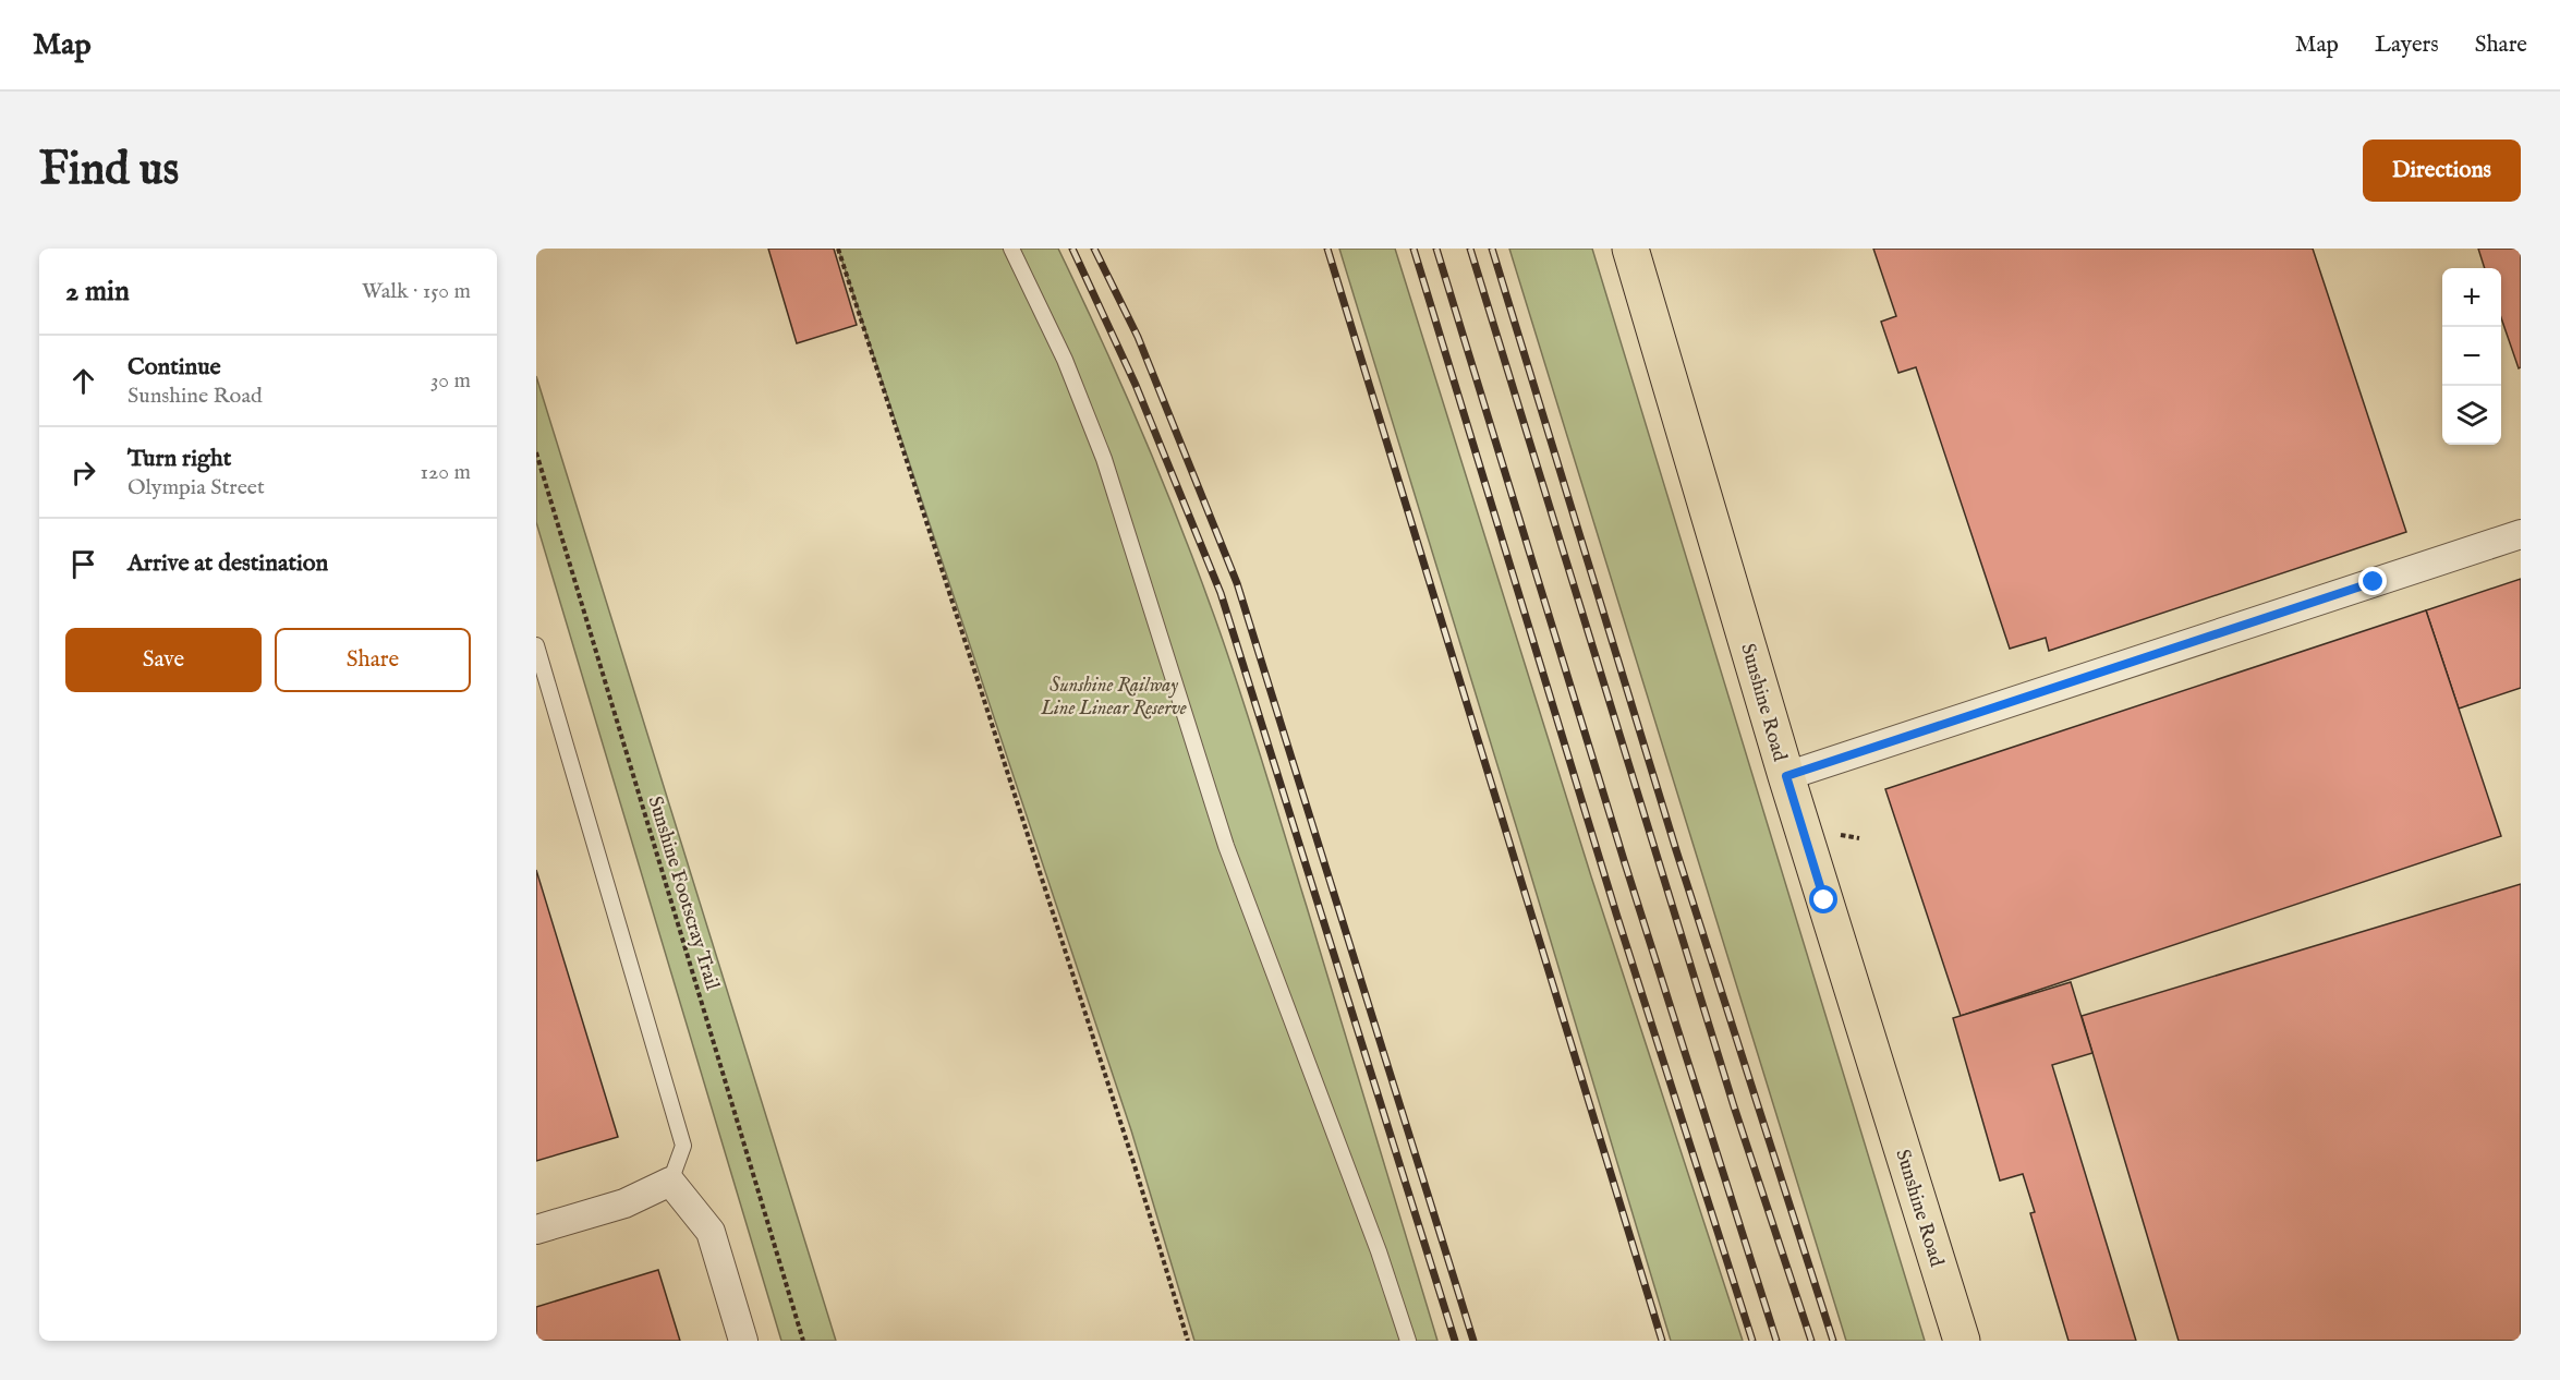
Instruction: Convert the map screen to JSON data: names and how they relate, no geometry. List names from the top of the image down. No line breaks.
{"streets":{"main road":["Sunshine Road"],"path":["Sunshine Footscray Trail"]},"parks":["Sunshine Railway Line Linear Reserve"],"page":{"header":"Map","nav":["Map","Layers","Share"],"buttons":["Directions",["Save","Share"]],"title":"Find us","heading":["2 min","Walk · 150 m"],"map_buttons":["+","−"],"list":[["Continue","Sunshine Road","30 m"],["Turn right","Olympia Street","120 m"],"Arrive at destination"]}}
